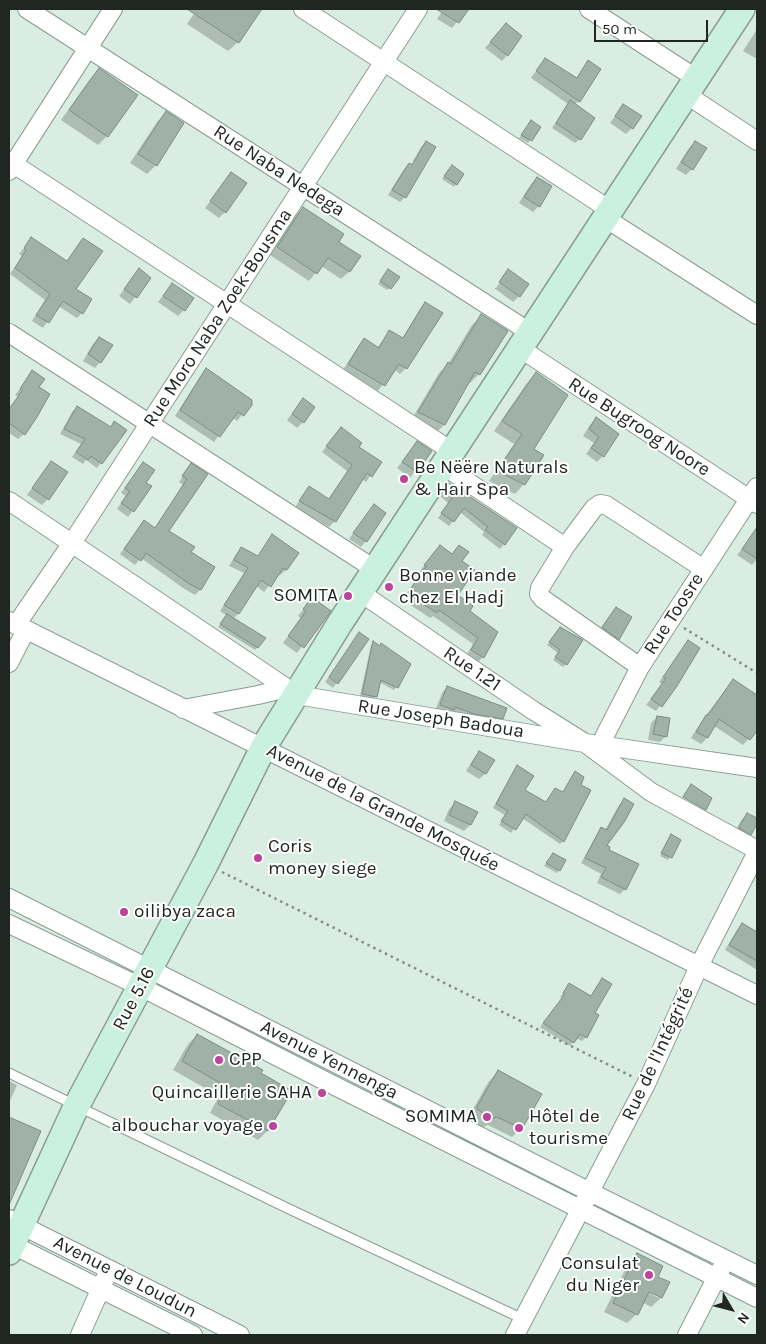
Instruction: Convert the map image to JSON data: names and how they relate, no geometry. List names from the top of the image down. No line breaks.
{"streets":{"main road":["Rue 5.16"],"street":["Rue Naba Nedega","Rue Moro Naba Zoek-Bousma","Rue Bugroog Noore","Rue Toosre","Rue 1.21","Rue Joseph Badoua","Avenue de la Grande Mosquée","Rue de l'Intégrité","Avenue Yennenga","Avenue de Loudun"]},"crossings":[["Rue Naba Nedega","Rue Moro Naba Zoek-Bousma"],["Rue Naba Nedega","Rue Bugroog Noore"],["Rue Naba Nedega","Rue 5.16"],["Rue Moro Naba Zoek-Bousma","Avenue de la Grande Mosquée"],["Rue Bugroog Noore","Rue Toosre"],["Rue Bugroog Noore","Rue 5.16"],["Rue Toosre","Rue 1.21"],["Rue Toosre","Rue Joseph Badoua"],["Rue 1.21","Rue Joseph Badoua"],["Rue 1.21","Rue 5.16"],["Rue 1.21","Rue de l'Intégrité"],["Rue Joseph Badoua","Rue 5.16"],["Avenue de la Grande Mosquée","Rue 5.16"],["Avenue de la Grande Mosquée","Rue de l'Intégrité"],["Rue 5.16","Avenue Yennenga"],["Rue 5.16","Avenue de Loudun"],["Rue de l'Intégrité","Avenue Yennenga"]],"places":["Be Nëëre Naturals & Hair Spa","Bonne viande chez El Hadj","SOMITA","Coris money siege","oilibya zaca","CPP","Quincaillerie SAHA","SOMIMA","albouchar voyage","Hôtel de tourisme","Consulat du Niger"],"scale_bar":"50 m","north":"bottom right"}
